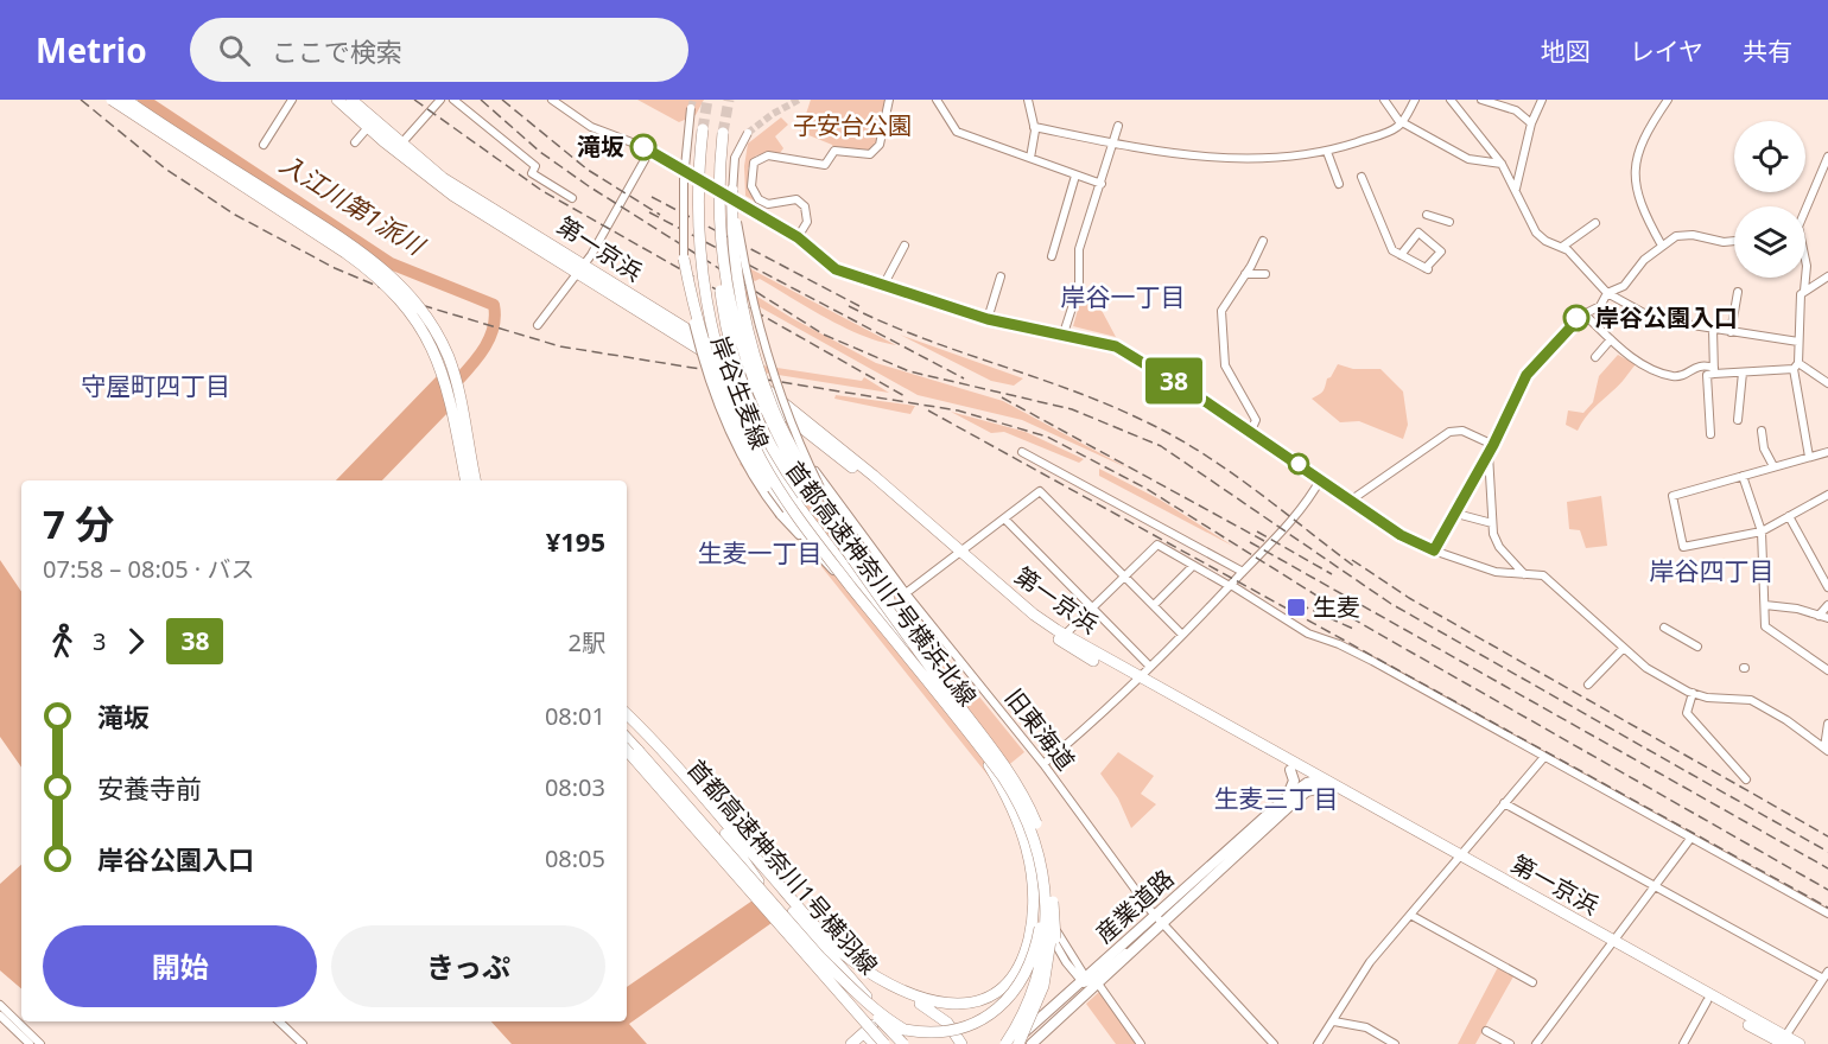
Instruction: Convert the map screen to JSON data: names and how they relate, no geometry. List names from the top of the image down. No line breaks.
{"streets":{"highway":["第一京浜","首都高速神奈川7号横浜北線","首都高速神奈川1号横羽線"],"main road":["産業道路"],"street":["岸谷生麦線","旧東海道"]},"crossings":[["第一京浜","旧東海道"],["第一京浜","産業道路"],["岸谷生麦線","首都高速神奈川7号横浜北線"],["岸谷生麦線","産業道路"],["首都高速神奈川7号横浜北線","産業道路"],["旧東海道","産業道路"]],"districts":["岸谷一丁目","守屋町四丁目","生麦一丁目","岸谷四丁目","生麦三丁目"],"water":["入江川第1派川"],"parks":["子安台公園"],"places":{"other":["滝坂","岸谷公園入口"],"transit":["生麦"]},"lines":["bus line 38"],"page":{"header":"Metrio","search":"ここで検索","nav":["地図","レイヤ","共有"],"on_map":"38","heading":["7 分","07:58 – 08:05 · バス","¥195"],"legs":["3","38","2駅"],"list":[{"name":"滝坂","value":"08:01"},{"name":"安養寺前","value":"08:03"},{"name":"岸谷公園入口","value":"08:05"}],"buttons":["開始","きっぷ"]}}
